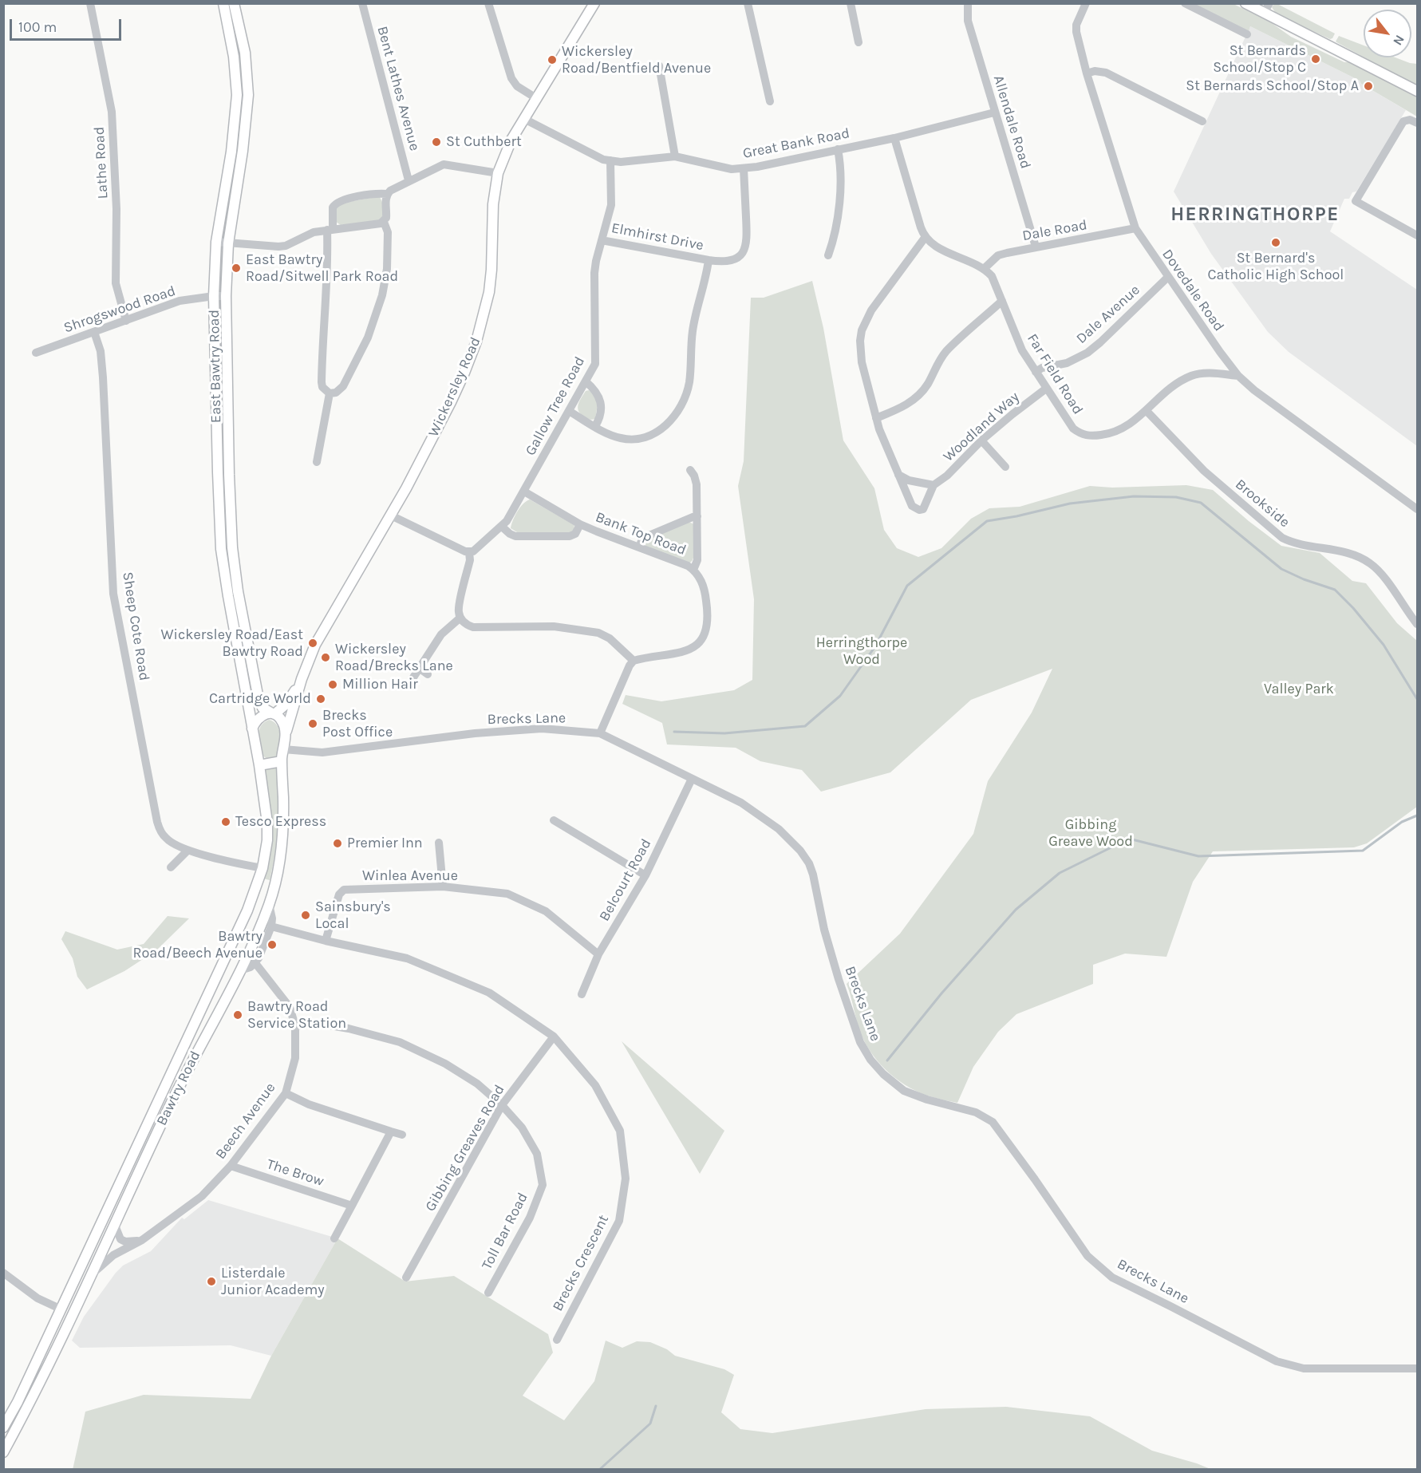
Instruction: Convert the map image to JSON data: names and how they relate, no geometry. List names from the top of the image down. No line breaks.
{"streets":{"main road":["East Bawtry Road","Wickersley Road","Bawtry Road"],"street":["Bent Lathes Avenue","Allendale Road","Great Bank Road","Lathe Road","Dale Road","Elmhirst Drive","Dovedale Road","Shrogswood Road","Dale Avenue","Far Field Road","Gallow Tree Road","Woodland Way","Brookside","Bank Top Road","Sheep Cote Road","Brecks Lane","Winlea Avenue","Belcourt Road","Beech Avenue","Gibbing Greaves Road","The Brow","Toll Bar Road","Brecks Crescent"]},"crossings":[["Allendale Road","Great Bank Road"],["Allendale Road","Dale Road"],["Great Bank Road","Elmhirst Drive"],["Great Bank Road","Wickersley Road"],["Great Bank Road","Gallow Tree Road"],["Lathe Road","Shrogswood Road"],["Dale Road","Dovedale Road"],["Dale Road","Far Field Road"],["Elmhirst Drive","Gallow Tree Road"],["Dovedale Road","Dale Avenue"],["Dovedale Road","Far Field Road"],["Shrogswood Road","East Bawtry Road"],["Shrogswood Road","Sheep Cote Road"],["Dale Avenue","Far Field Road"],["East Bawtry Road","Wickersley Road"],["East Bawtry Road","Bawtry Road"],["Far Field Road","Woodland Way"],["Far Field Road","Brookside"],["Wickersley Road","Bawtry Road"],["Gallow Tree Road","Bank Top Road"],["Sheep Cote Road","Bawtry Road"],["Brecks Lane","Belcourt Road"],["Brecks Lane","Bawtry Road"],["Winlea Avenue","Belcourt Road"],["Winlea Avenue","Brecks Crescent"],["Bawtry Road","Beech Avenue"],["Beech Avenue","The Brow"],["Beech Avenue","Toll Bar Road"],["Gibbing Greaves Road","Toll Bar Road"],["Gibbing Greaves Road","Brecks Crescent"]],"districts":["HERRINGTHORPE"],"parks":["Herringthorpe Wood","Valley Park","Gibbing Greave Wood"],"places":["St Bernards School/Stop C","Wickersley Road/Bentfield Avenue","St Bernards School/Stop A","St Cuthbert","St Bernard's Catholic High School","East Bawtry Road/Sitwell Park Road","Wickersley Road/East Bawtry Road","Wickersley Road/Brecks Lane","Million Hair","Cartridge World","Brecks Post Office","Tesco Express","Premier Inn","Sainsbury's Local","Bawtry Road/Beech Avenue","Bawtry Road Service Station","Listerdale Junior Academy"],"scale_bar":"100 m","north":"bottom right"}
